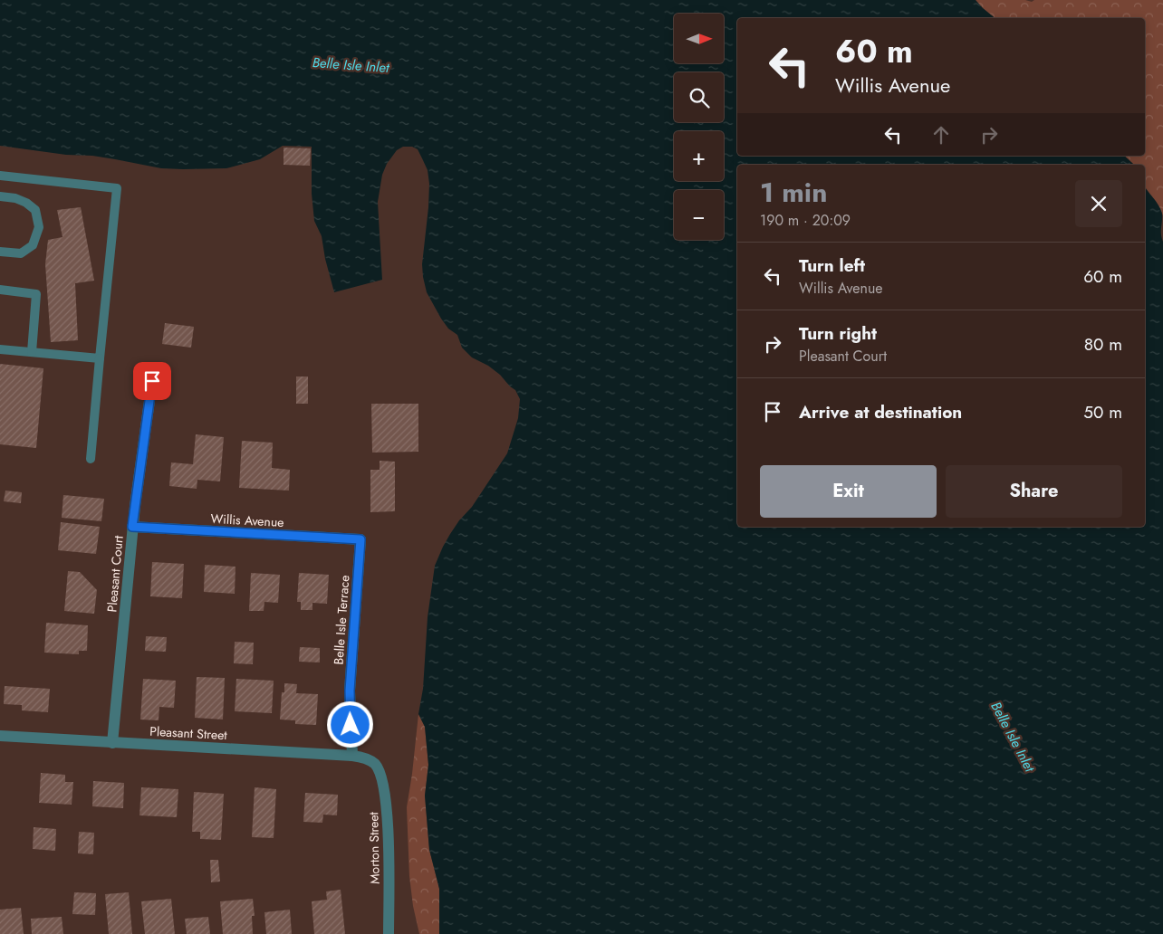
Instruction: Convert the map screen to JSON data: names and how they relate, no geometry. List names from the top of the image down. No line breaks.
{"streets":{"street":["Willis Avenue","Pleasant Court","Belle Isle Terrace","Pleasant Street","Morton Street"]},"crossings":[["Willis Avenue","Pleasant Court"],["Willis Avenue","Belle Isle Terrace"],["Pleasant Court","Pleasant Street"],["Belle Isle Terrace","Pleasant Street"],["Pleasant Street","Morton Street"]],"water":["Belle Isle Inlet"],"north":"right","page":{"map_buttons":["+","−"],"turn":["60 m","Willis Avenue"],"heading":["1 min","190 m · 20:09"],"list":[{"name":"Turn left","note":"Willis Avenue","value":"60 m"},{"name":"Turn right","note":"Pleasant Court","value":"80 m"},{"name":"Arrive at destination","value":"50 m"}],"buttons":["Exit","Share"]}}
